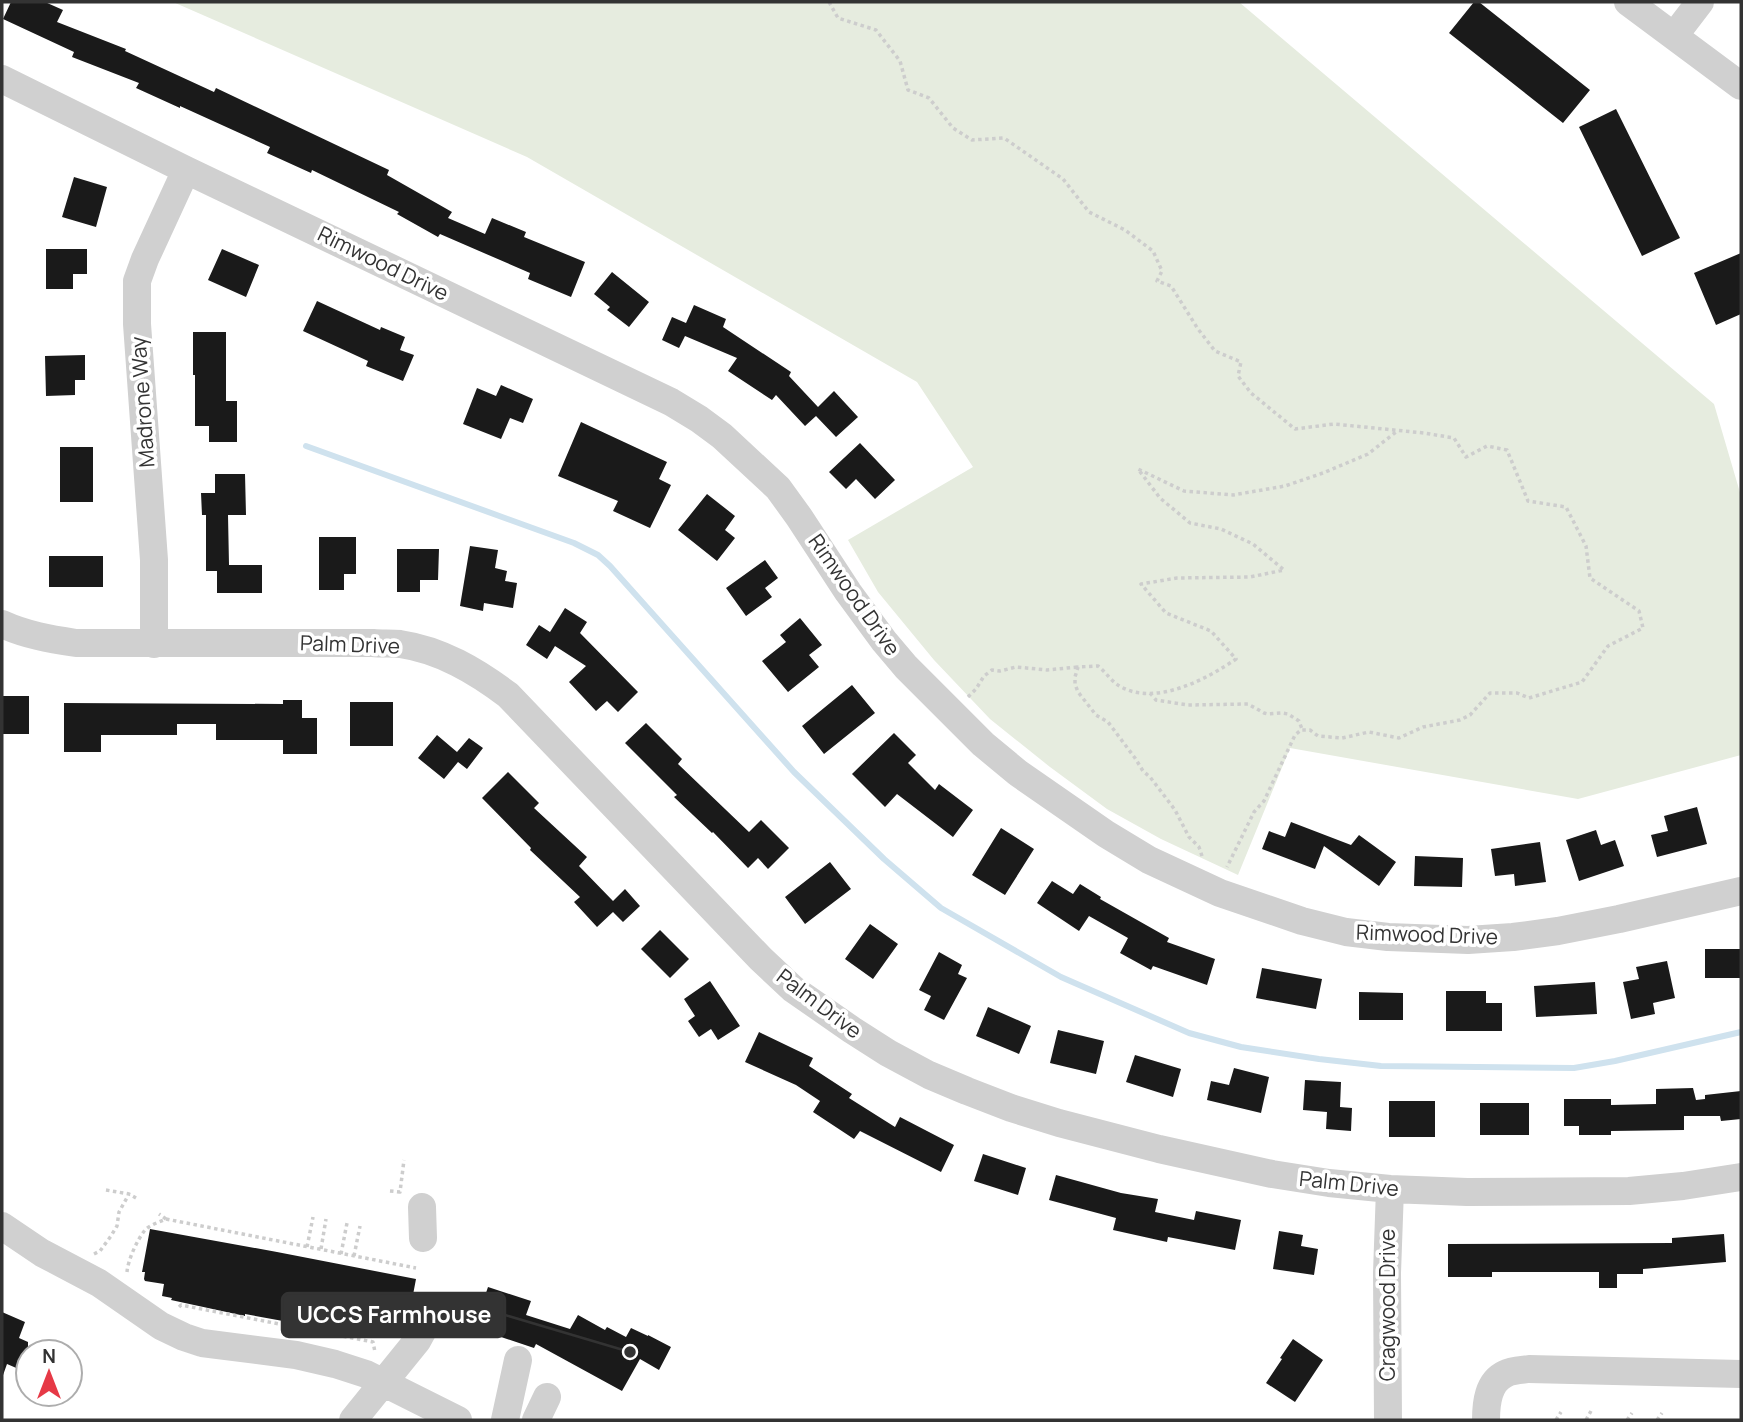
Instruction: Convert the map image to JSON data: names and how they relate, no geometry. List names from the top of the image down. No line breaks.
{"streets":{"street":["Rimwood Drive","Madrone Way","Palm Drive","Cragwood Drive"]},"crossings":[["Rimwood Drive","Madrone Way"],["Madrone Way","Palm Drive"],["Palm Drive","Cragwood Drive"]],"places":["UCCS Farmhouse"],"north":"top"}
